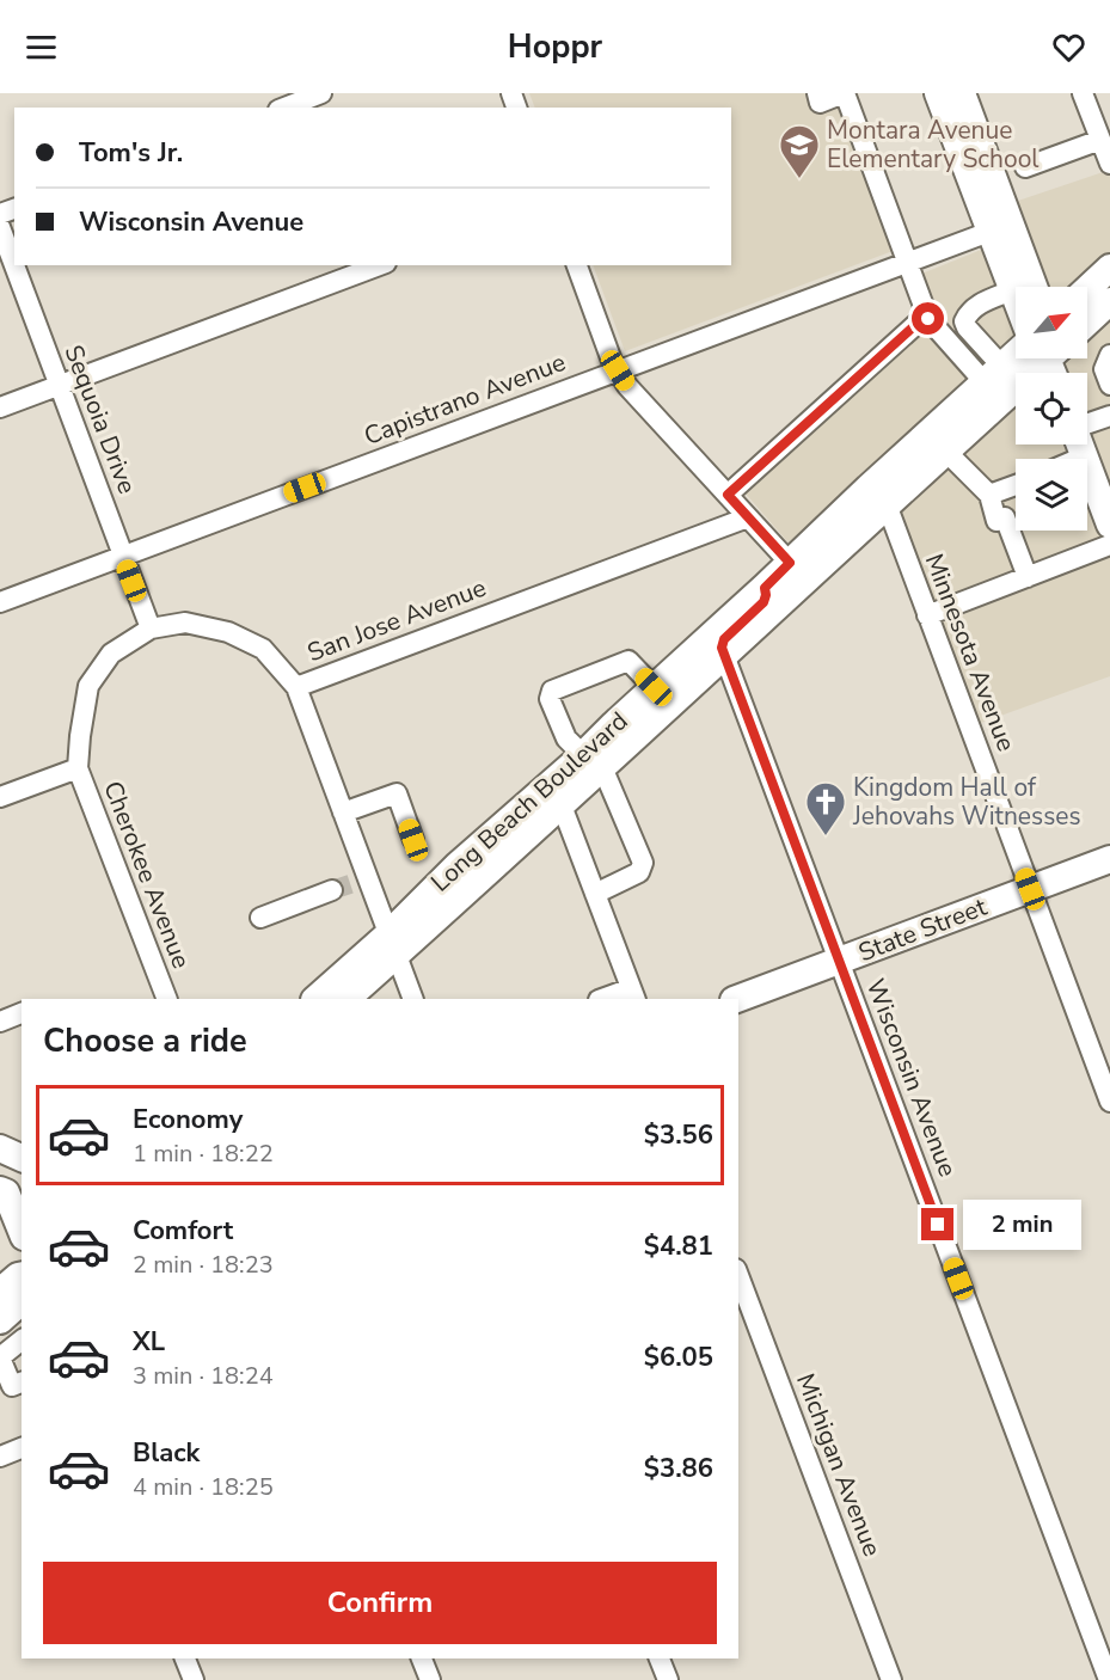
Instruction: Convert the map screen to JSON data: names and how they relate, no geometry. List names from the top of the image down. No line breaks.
{"streets":{"main road":["Long Beach Boulevard","State Street"],"street":["Capistrano Avenue","Sequoia Drive","San Jose Avenue","Minnesota Avenue","Cherokee Avenue","Wisconsin Avenue","Michigan Avenue"]},"crossings":[["Capistrano Avenue","Sequoia Drive"],["Sequoia Drive","San Jose Avenue"],["San Jose Avenue","Cherokee Avenue"],["Minnesota Avenue","Long Beach Boulevard"],["Minnesota Avenue","State Street"],["Long Beach Boulevard","Wisconsin Avenue"],["State Street","Wisconsin Avenue"]],"places":{"school or university":["Montara Avenue Elementary School"],"church":["Kingdom Hall of Jehovahs Witnesses"]},"north":"top right","page":{"header":"Hoppr","banner":["Tom's Jr.","Wisconsin Avenue"],"heading":"Choose a ride","list":[{"name":"Economy","note":"1 min · 18:22","value":"$3.56"},{"name":"Comfort","note":"2 min · 18:23","value":"$4.81"},{"name":"XL","note":"3 min · 18:24","value":"$6.05"},{"name":"Black","note":"4 min · 18:25","value":"$3.86"}],"bubble":"2 min","buttons":"Confirm"}}
